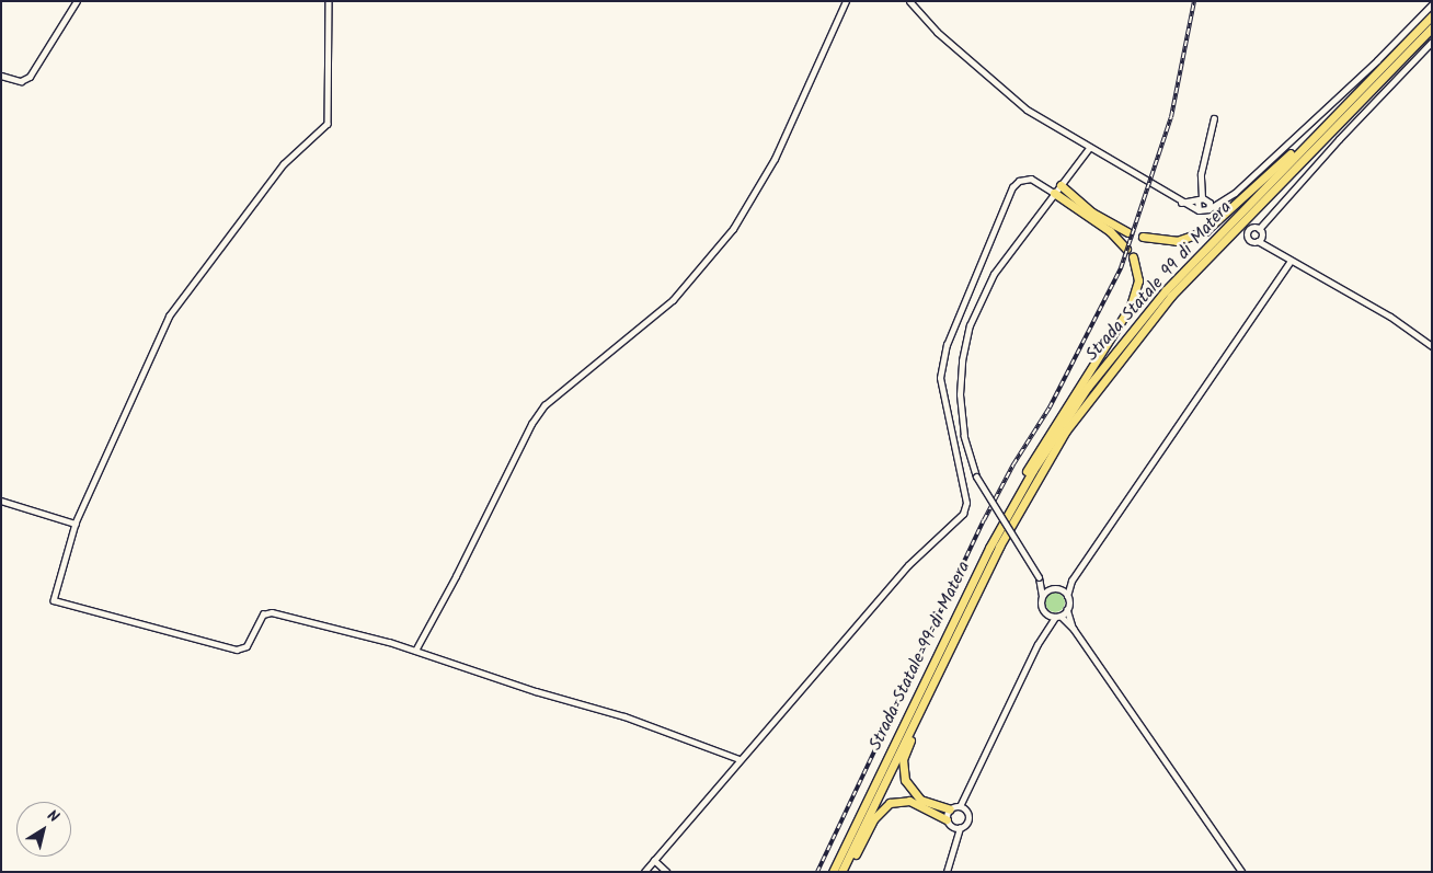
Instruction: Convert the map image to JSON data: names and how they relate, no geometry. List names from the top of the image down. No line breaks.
{"streets":{"highway":["Strada Statale 99 di Matera"]},"north":"top right"}
